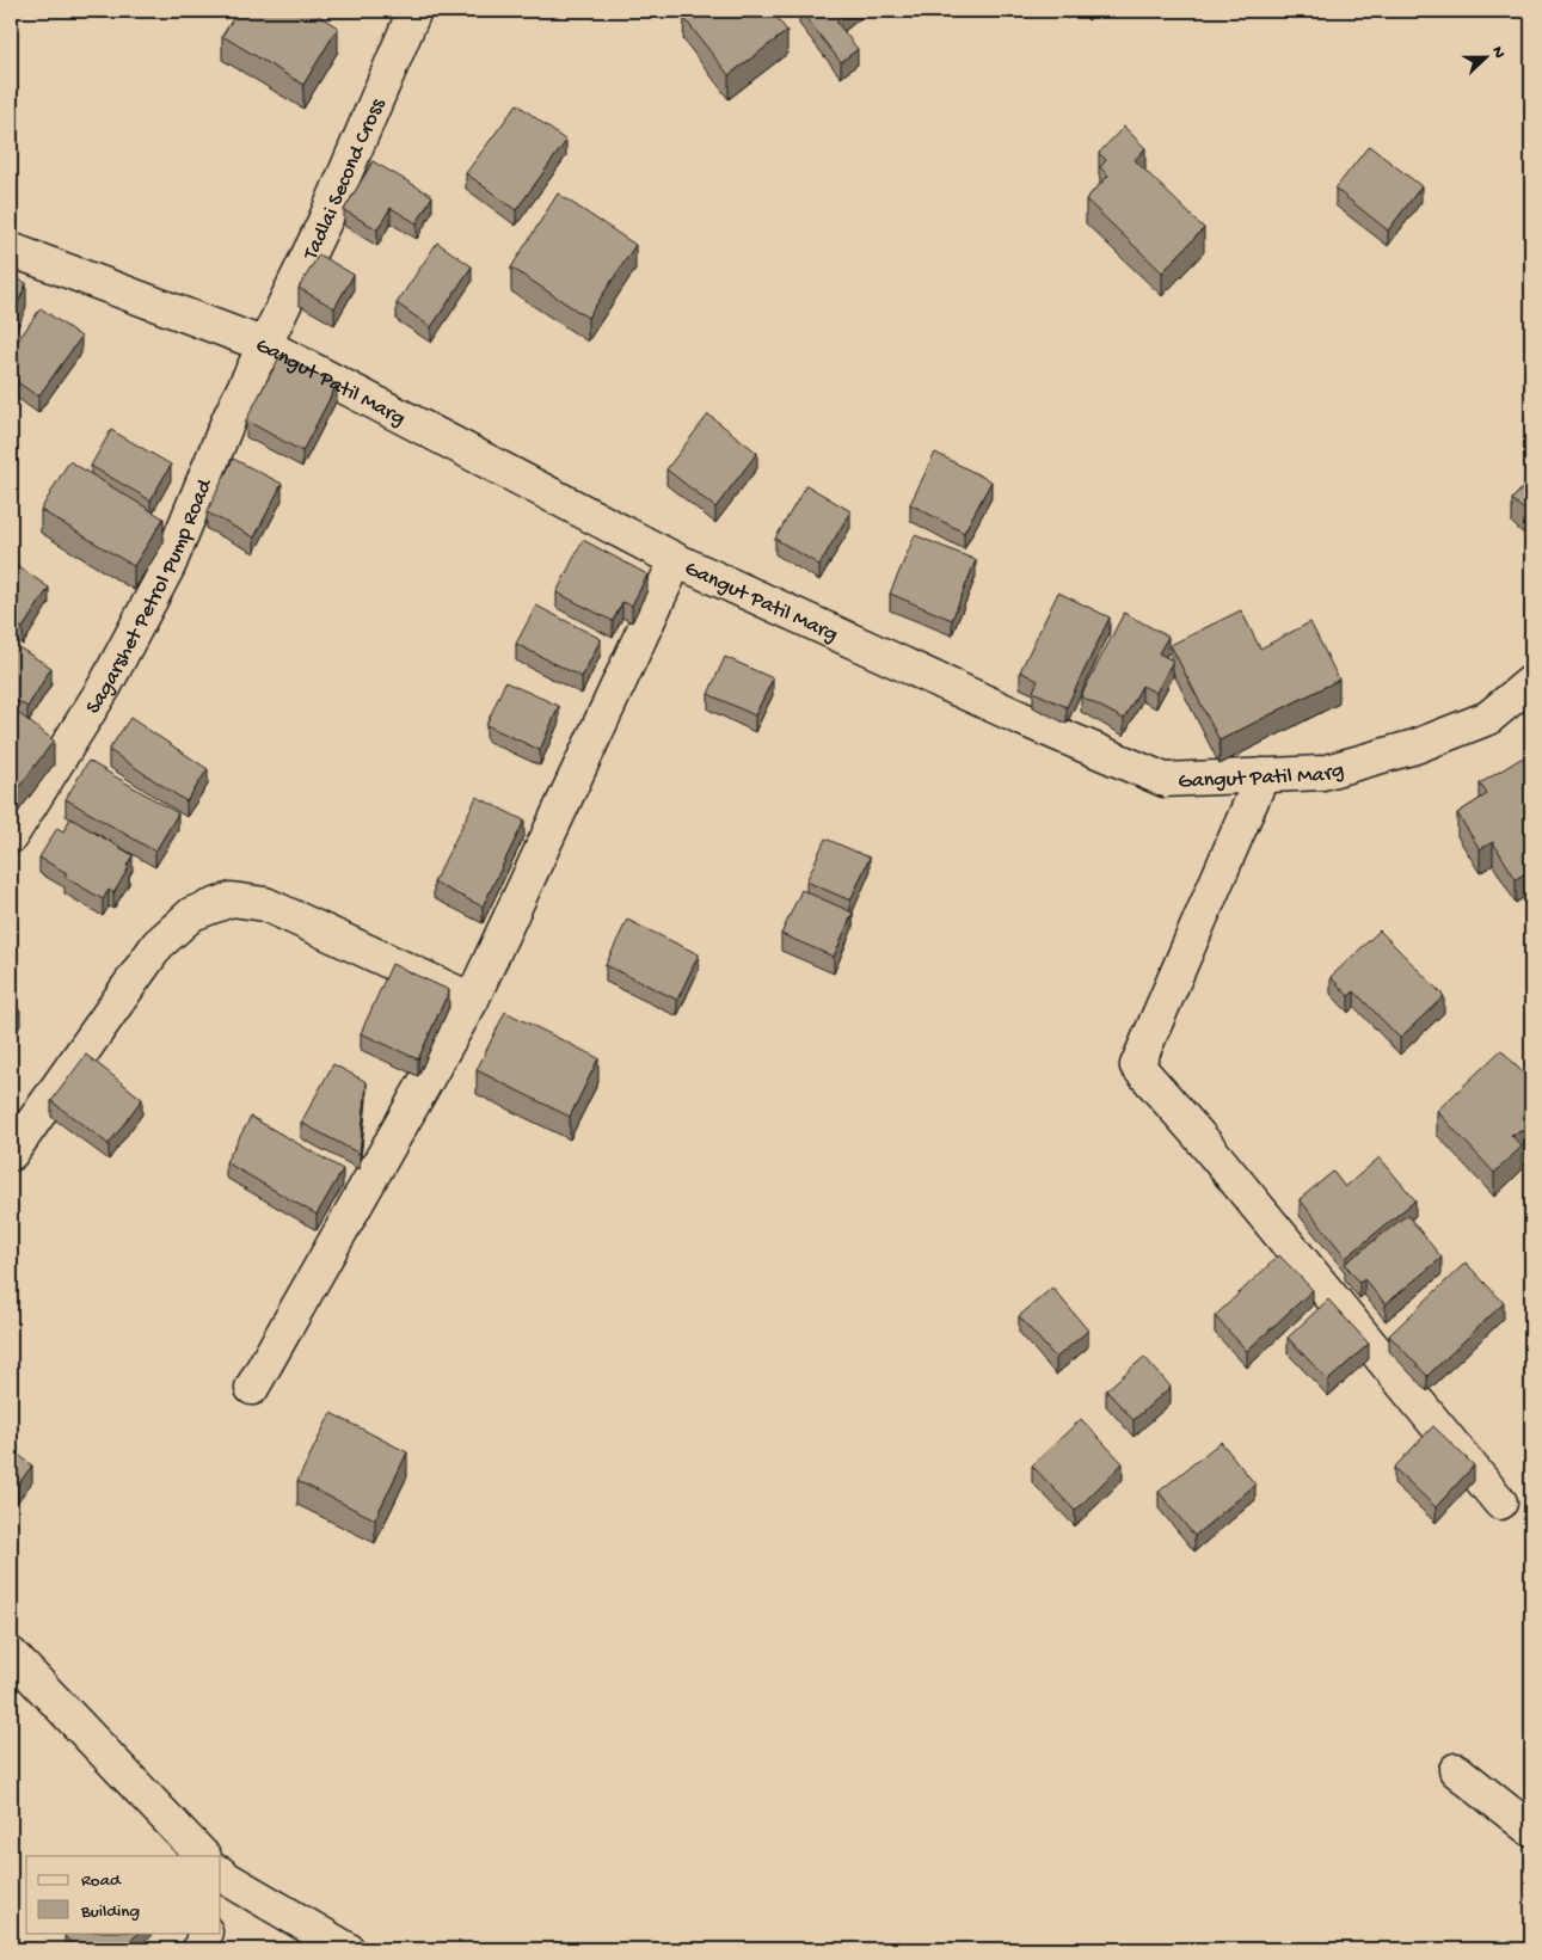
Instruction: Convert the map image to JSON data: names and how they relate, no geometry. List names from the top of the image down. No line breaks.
{"streets":{"street":["Tadlai Second Cross","Gangut Patil Marg","Sagarshet Petrol Pump Road"]},"crossings":[["Tadlai Second Cross","Gangut Patil Marg"],["Tadlai Second Cross","Sagarshet Petrol Pump Road"],["Gangut Patil Marg","Sagarshet Petrol Pump Road"]],"legend":["Road","Building"],"north":"right"}
